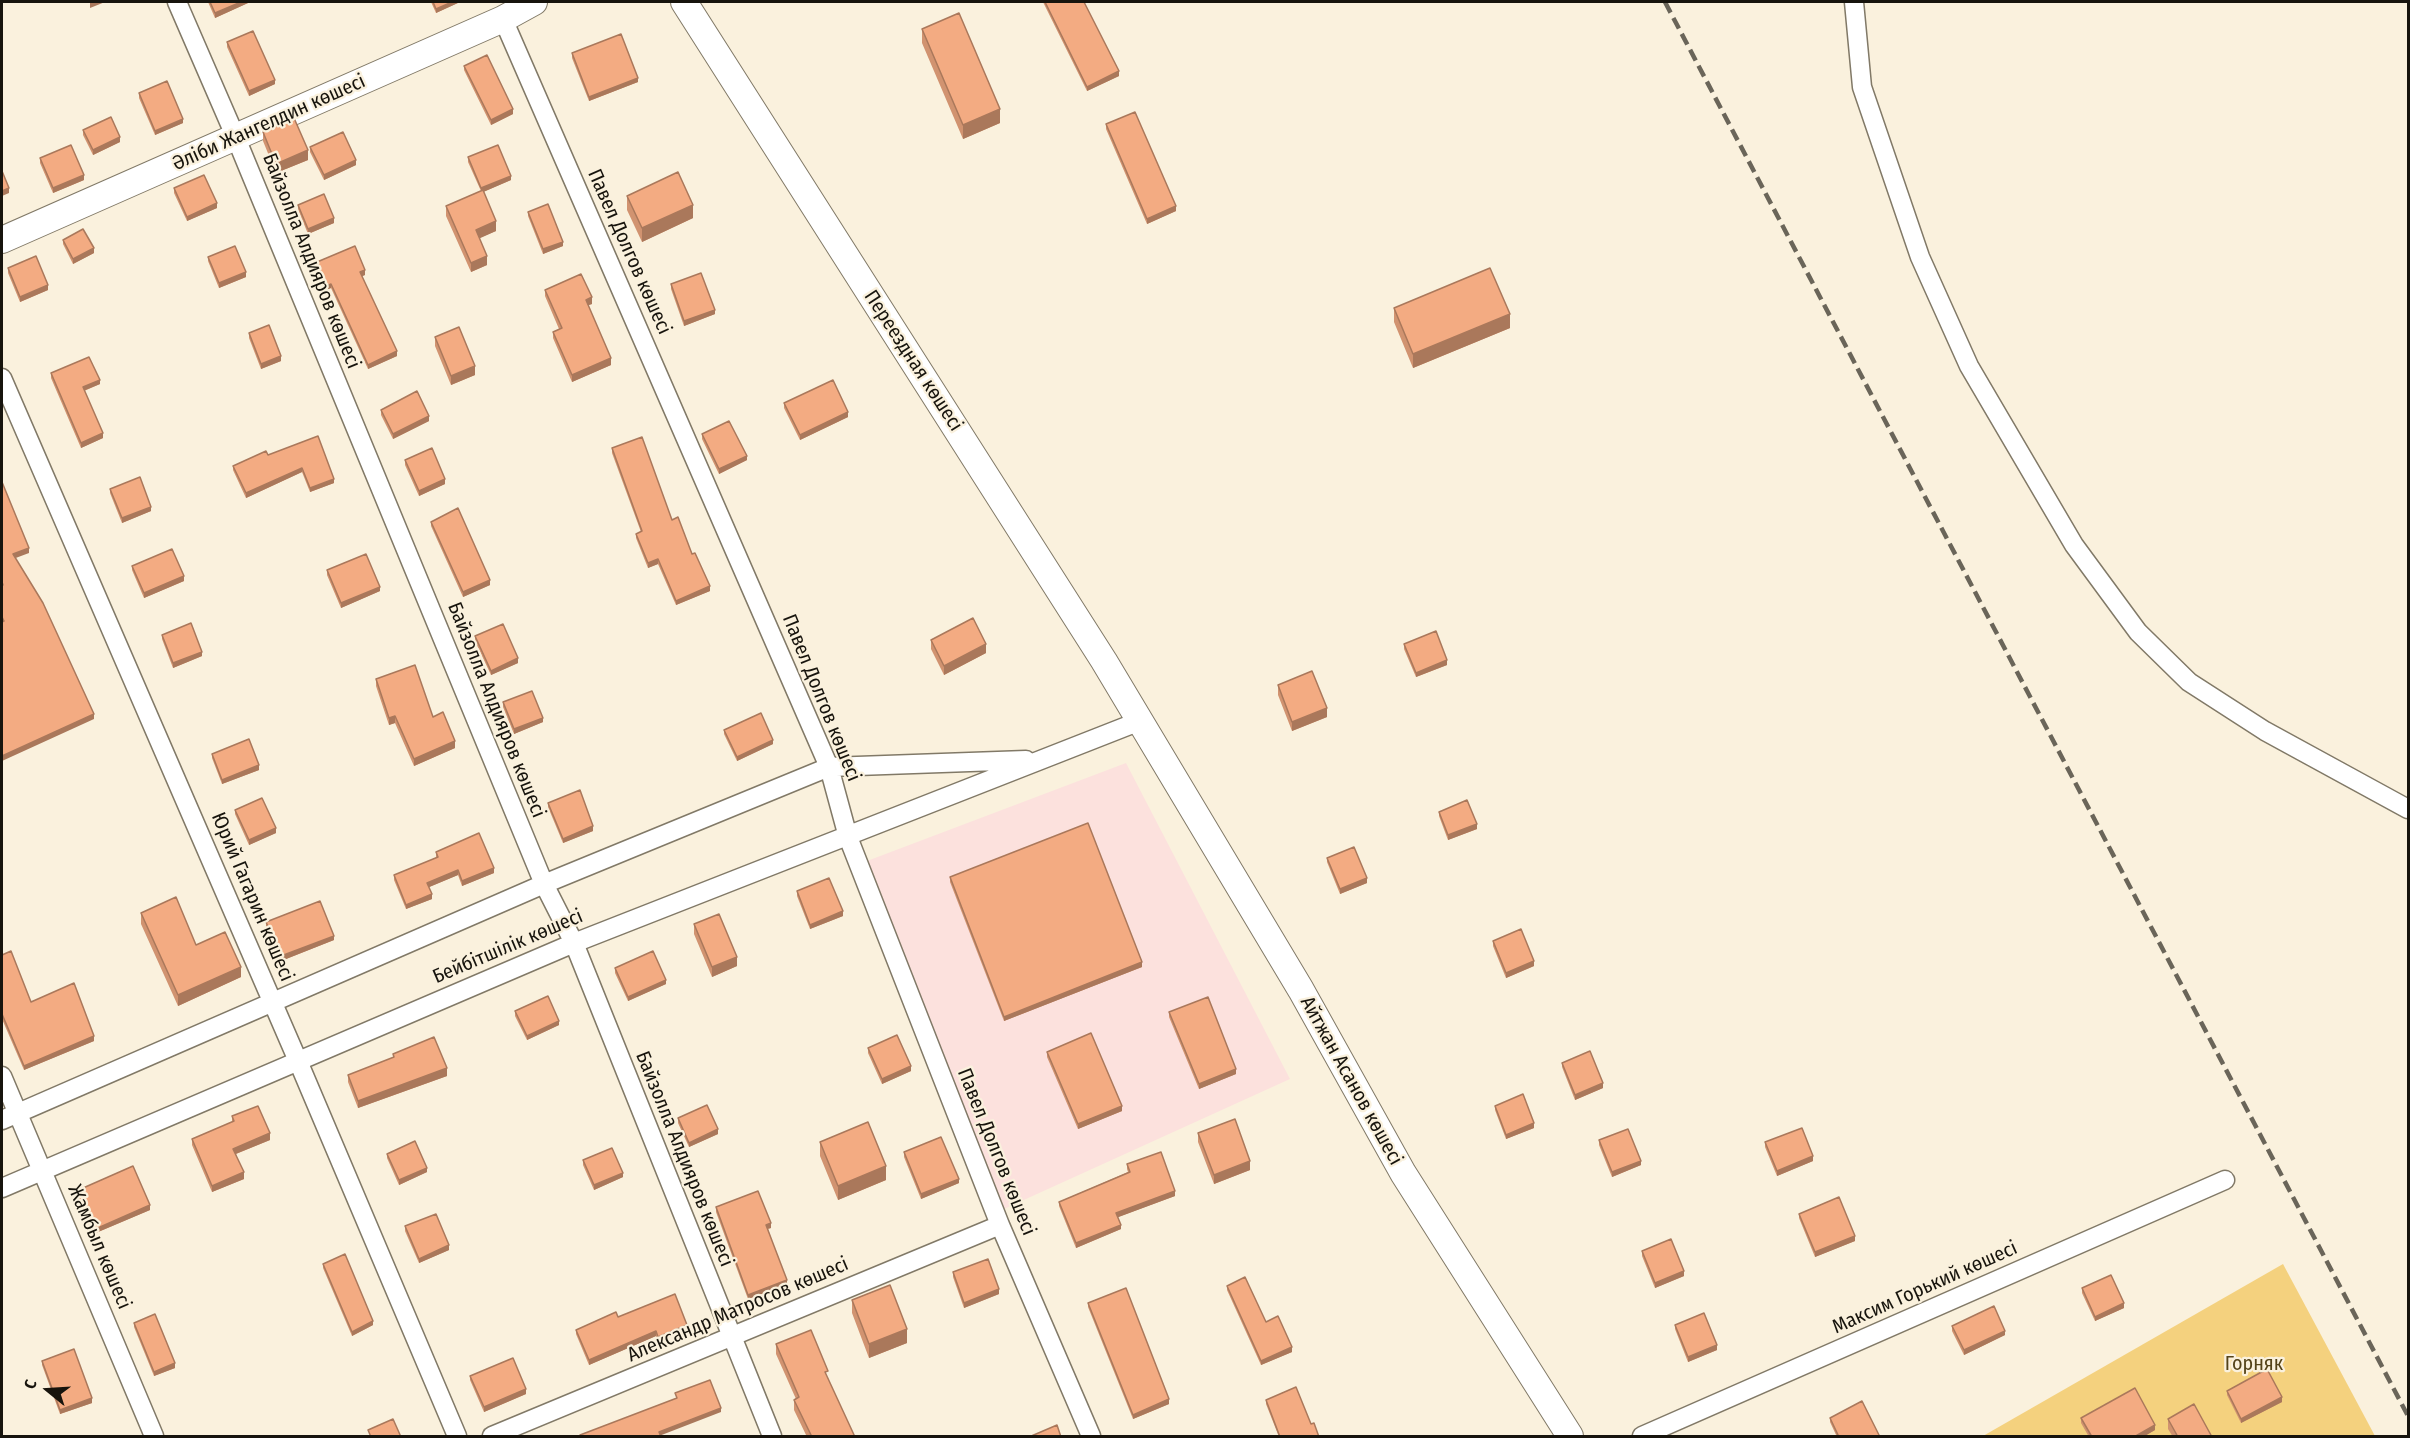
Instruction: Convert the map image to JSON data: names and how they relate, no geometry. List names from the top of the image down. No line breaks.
{"streets":{"street":["Әліби Жангелдин көшесі","Павел Долгов көшесі","Байзолла Алдияров көшесі","Переездная көшесі","Юрий Гагарин көшесі","Бейбітшілік көшесі","Айтжан Асанов көшесі","Жамбыл көшесі","Максим Горький көшесі","Александр Матросов көшесі"]},"crossings":[["Әліби Жангелдин көшесі","Павел Долгов көшесі"],["Әліби Жангелдин көшесі","Байзолла Алдияров көшесі"],["Павел Долгов көшесі","Бейбітшілік көшесі"],["Павел Долгов көшесі","Александр Матросов көшесі"],["Байзолла Алдияров көшесі","Бейбітшілік көшесі"],["Байзолла Алдияров көшесі","Александр Матросов көшесі"],["Переездная көшесі","Бейбітшілік көшесі"],["Переездная көшесі","Айтжан Асанов көшесі"],["Юрий Гагарин көшесі","Бейбітшілік көшесі"],["Бейбітшілік көшесі","Айтжан Асанов көшесі"],["Бейбітшілік көшесі","Жамбыл көшесі"]],"parks":["Горняк"],"north":"left"}
